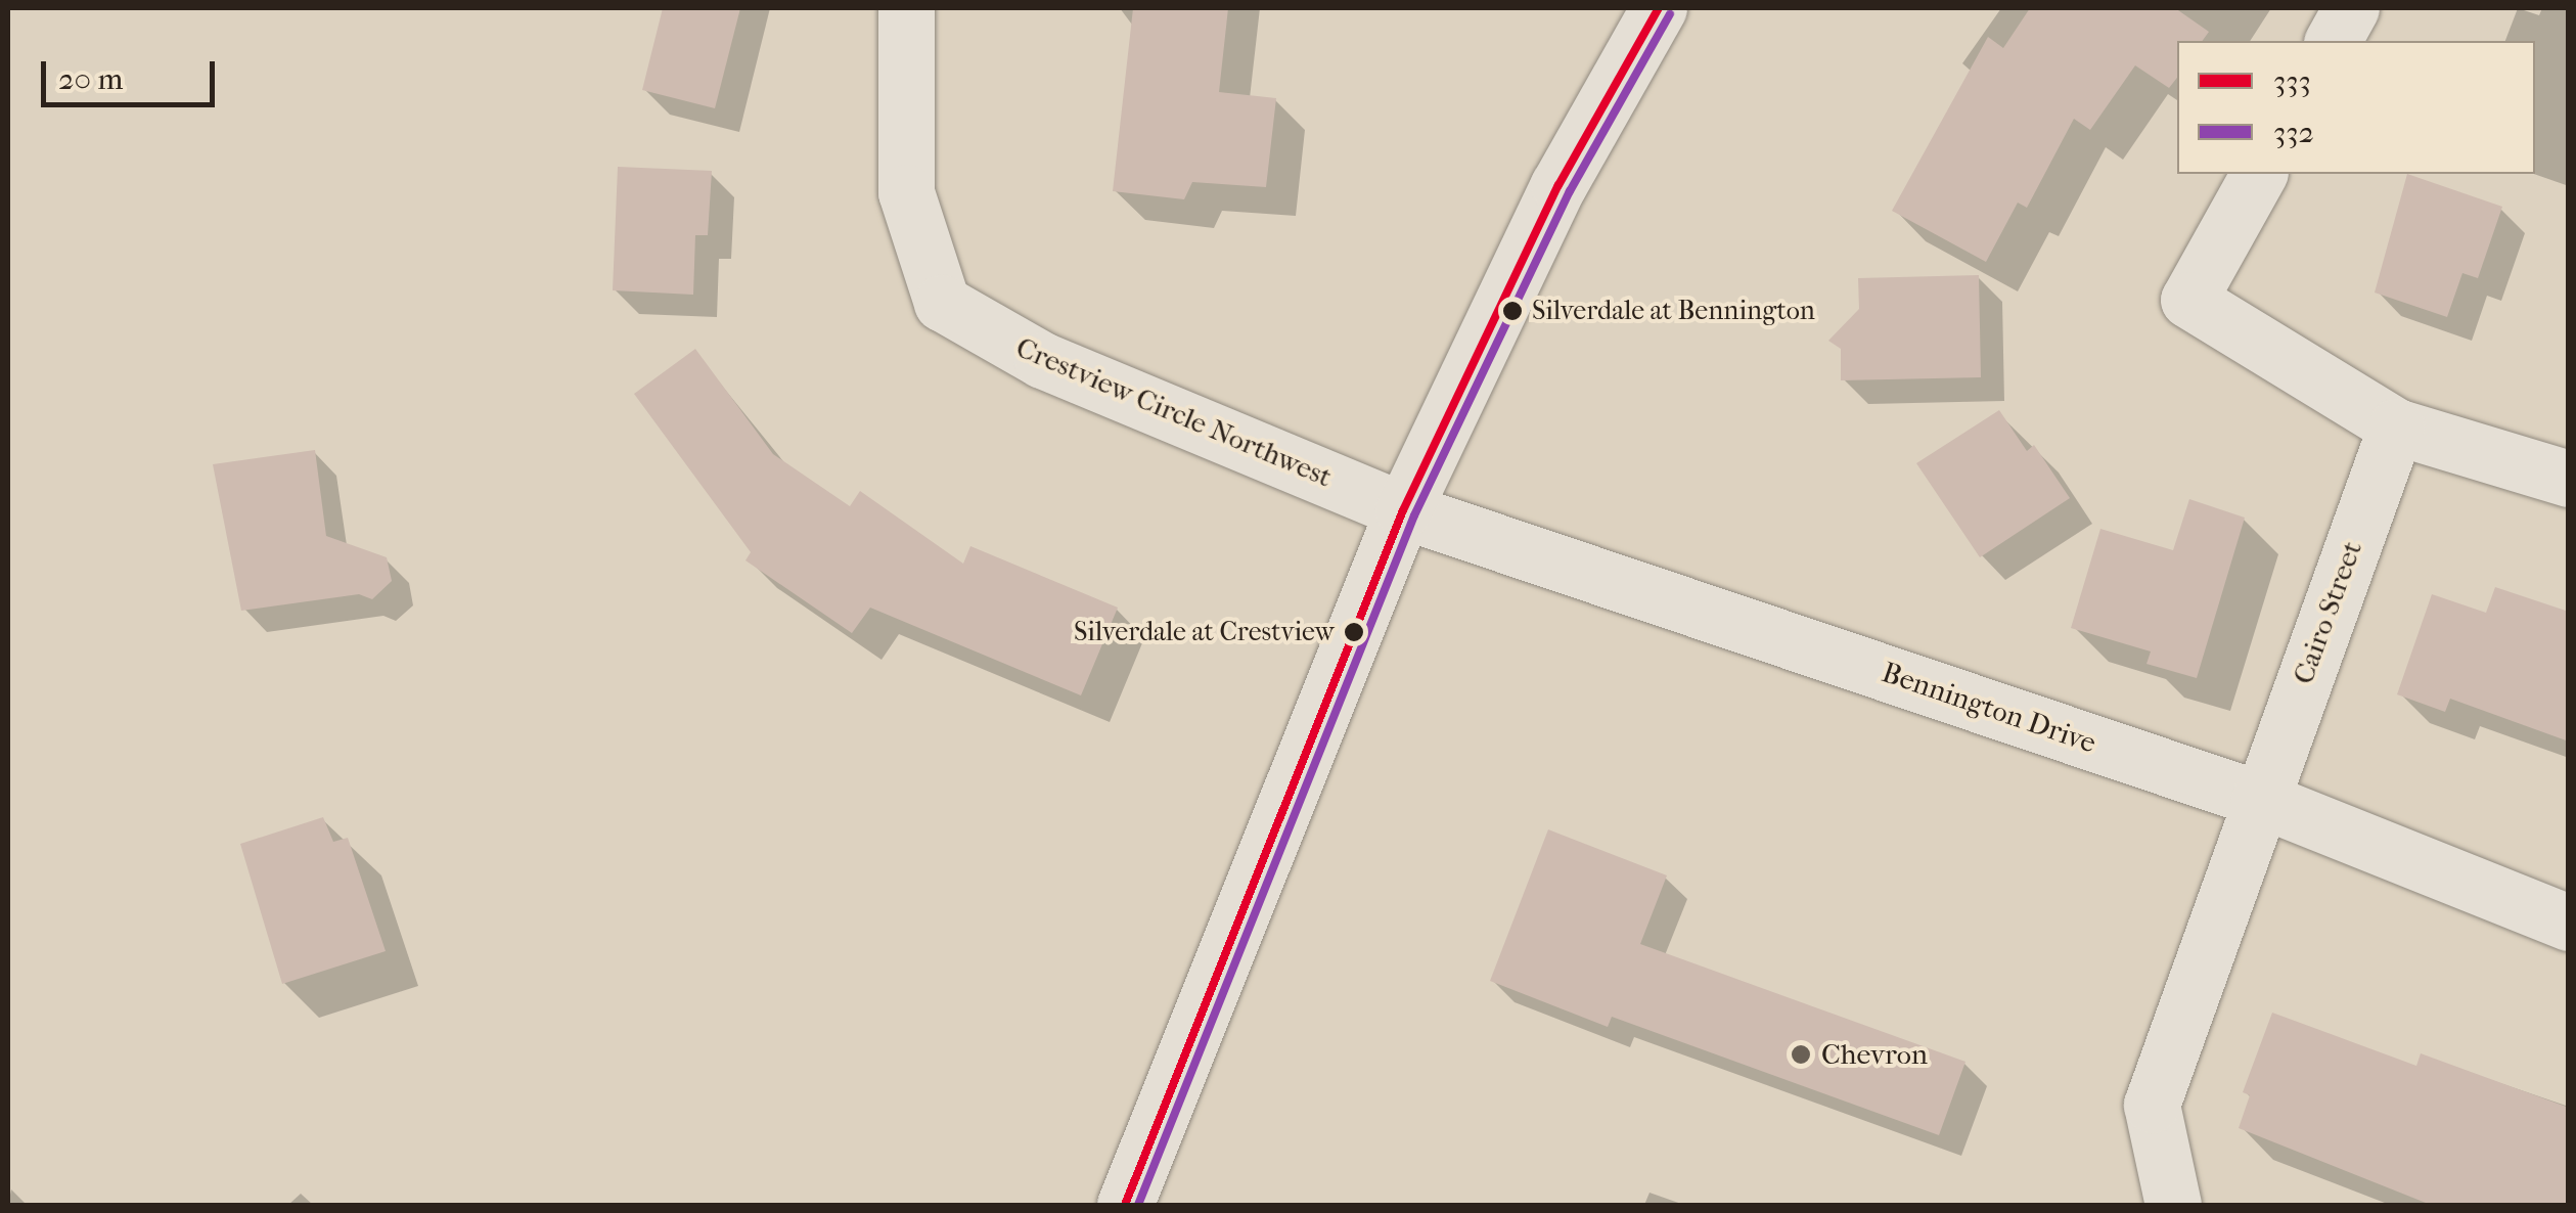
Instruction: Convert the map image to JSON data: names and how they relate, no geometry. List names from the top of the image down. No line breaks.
{"streets":{"street":["Crestview Circle Northwest","Cairo Street","Bennington Drive"]},"crossings":[["Crestview Circle Northwest","Bennington Drive"],["Cairo Street","Bennington Drive"]],"places":["Silverdale at Bennington","Silverdale at Crestview","Chevron"],"lines":["transit line 333","transit line 332"],"legend":["333","332"],"scale_bar":"20 m"}
